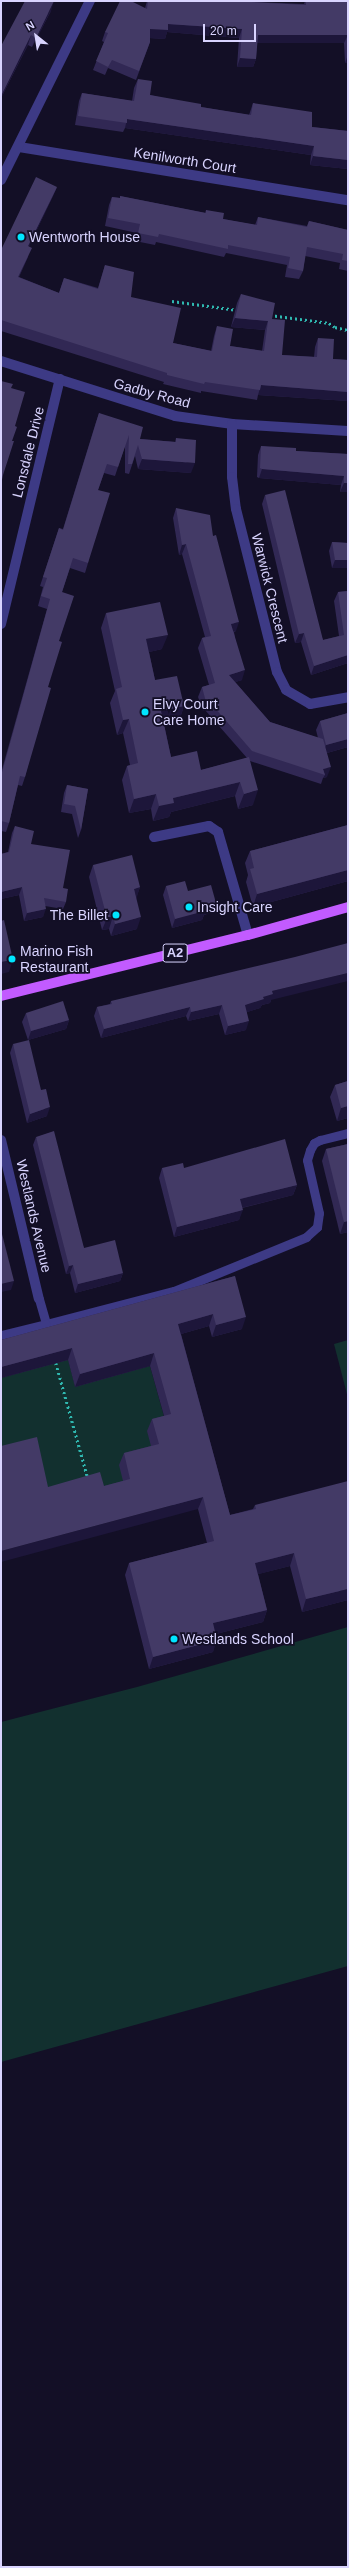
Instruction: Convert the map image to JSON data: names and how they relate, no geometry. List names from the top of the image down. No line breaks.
{"streets":{"main road":["A2"],"street":["Kenilworth Court","Gadby Road","Lonsdale Drive","Warwick Crescent","Westlands Avenue"]},"crossings":[["Gadby Road","Lonsdale Drive"],["Gadby Road","Warwick Crescent"]],"places":["Wentworth House","Elvy Court Care Home","Insight Care","The Billet","Marino Fish Restaurant","Westlands School"],"scale_bar":"20 m","north":"top left"}
